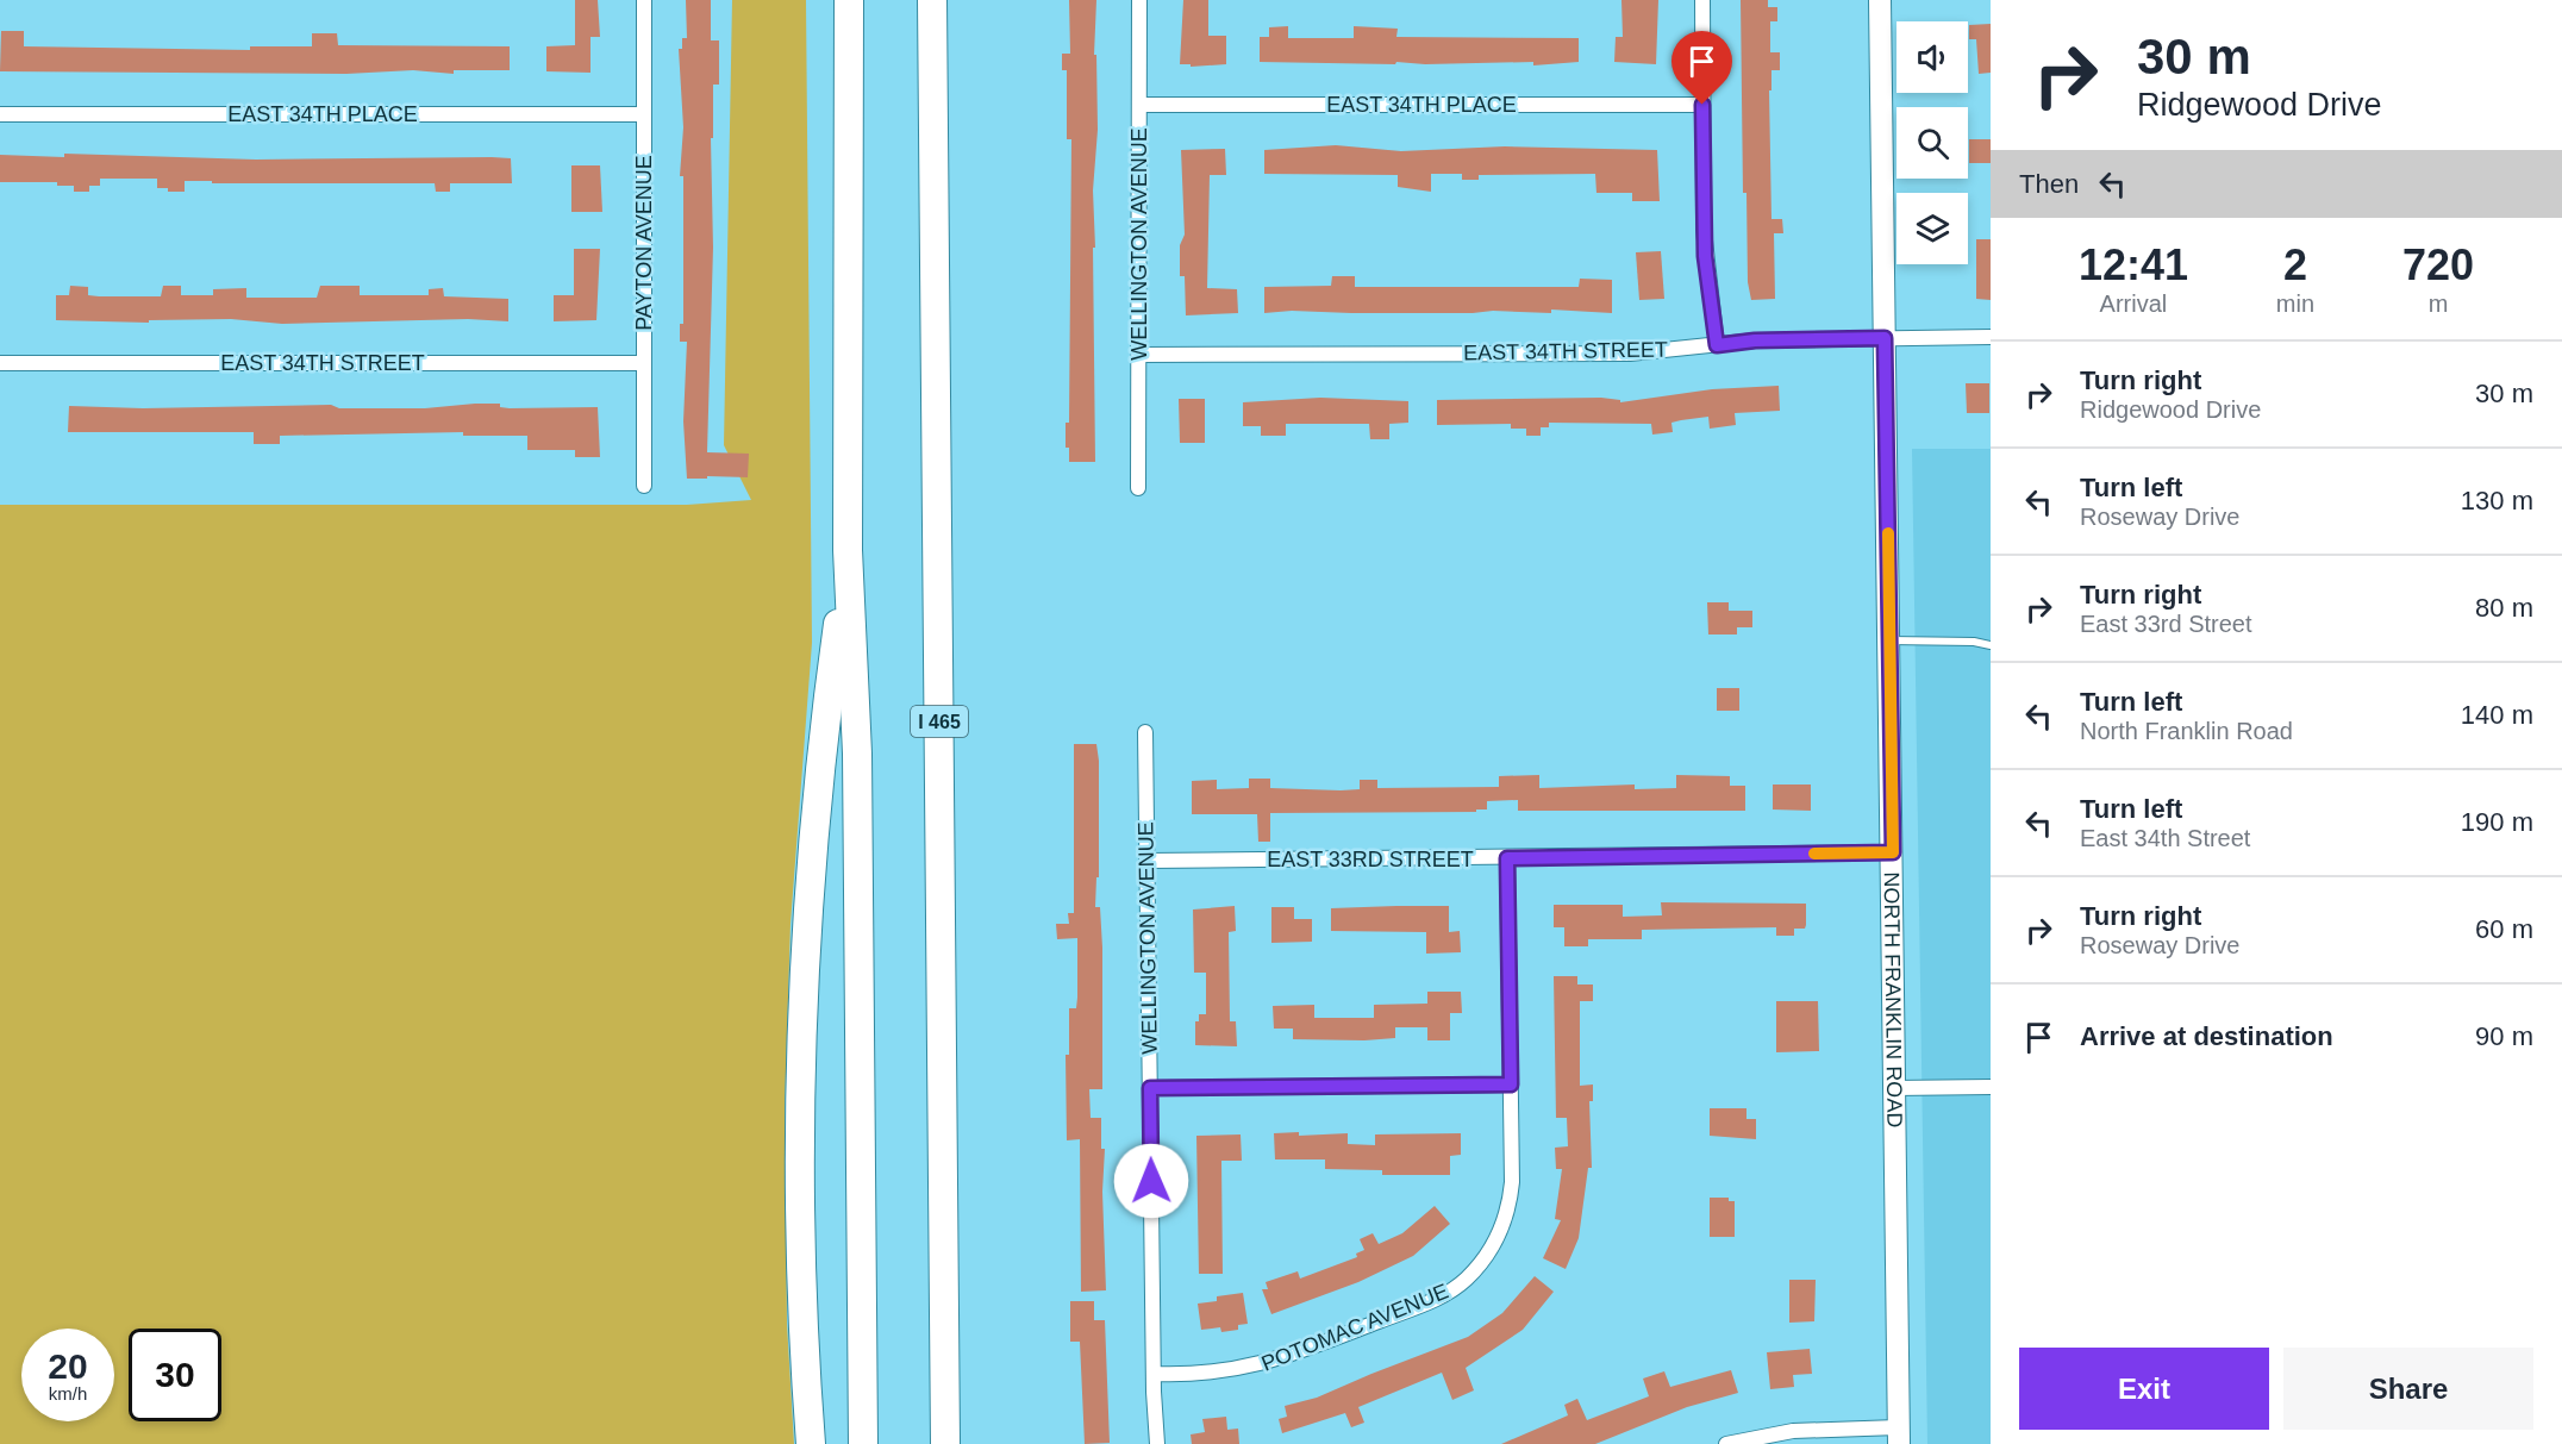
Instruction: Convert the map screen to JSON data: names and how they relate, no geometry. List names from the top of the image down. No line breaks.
{"streets":{"highway":["I 465"],"main road":["NORTH FRANKLIN ROAD"],"street":["EAST 34TH PLACE","PAYTON AVENUE","WELLINGTON AVENUE","EAST 34TH STREET","EAST 33RD STREET","POTOMAC AVENUE"]},"crossings":[["EAST 34TH PLACE","PAYTON AVENUE"],["EAST 34TH PLACE","WELLINGTON AVENUE"],["PAYTON AVENUE","EAST 34TH STREET"],["WELLINGTON AVENUE","EAST 34TH STREET"],["WELLINGTON AVENUE","EAST 33RD STREET"],["WELLINGTON AVENUE","POTOMAC AVENUE"],["EAST 34TH STREET","NORTH FRANKLIN ROAD"],["EAST 33RD STREET","NORTH FRANKLIN ROAD"],["EAST 33RD STREET","POTOMAC AVENUE"]],"page":{"turn":["30 m","Ridgewood Drive"],"then":"Then","eta":["12:41","Arrival","2","min","720","m"],"list":[{"name":"Turn right","note":"Ridgewood Drive","value":"30 m"},{"name":"Turn left","note":"Roseway Drive","value":"130 m"},{"name":"Turn right","note":"East 33rd Street","value":"80 m"},{"name":"Turn left","note":"North Franklin Road","value":"140 m"},{"name":"Turn left","note":"East 34th Street","value":"190 m"},{"name":"Turn right","note":"Roseway Drive","value":"60 m"},{"name":"Arrive at destination","value":"90 m"}],"speed":"20 km/h","limit":"30","buttons":["Exit","Share"]}}
